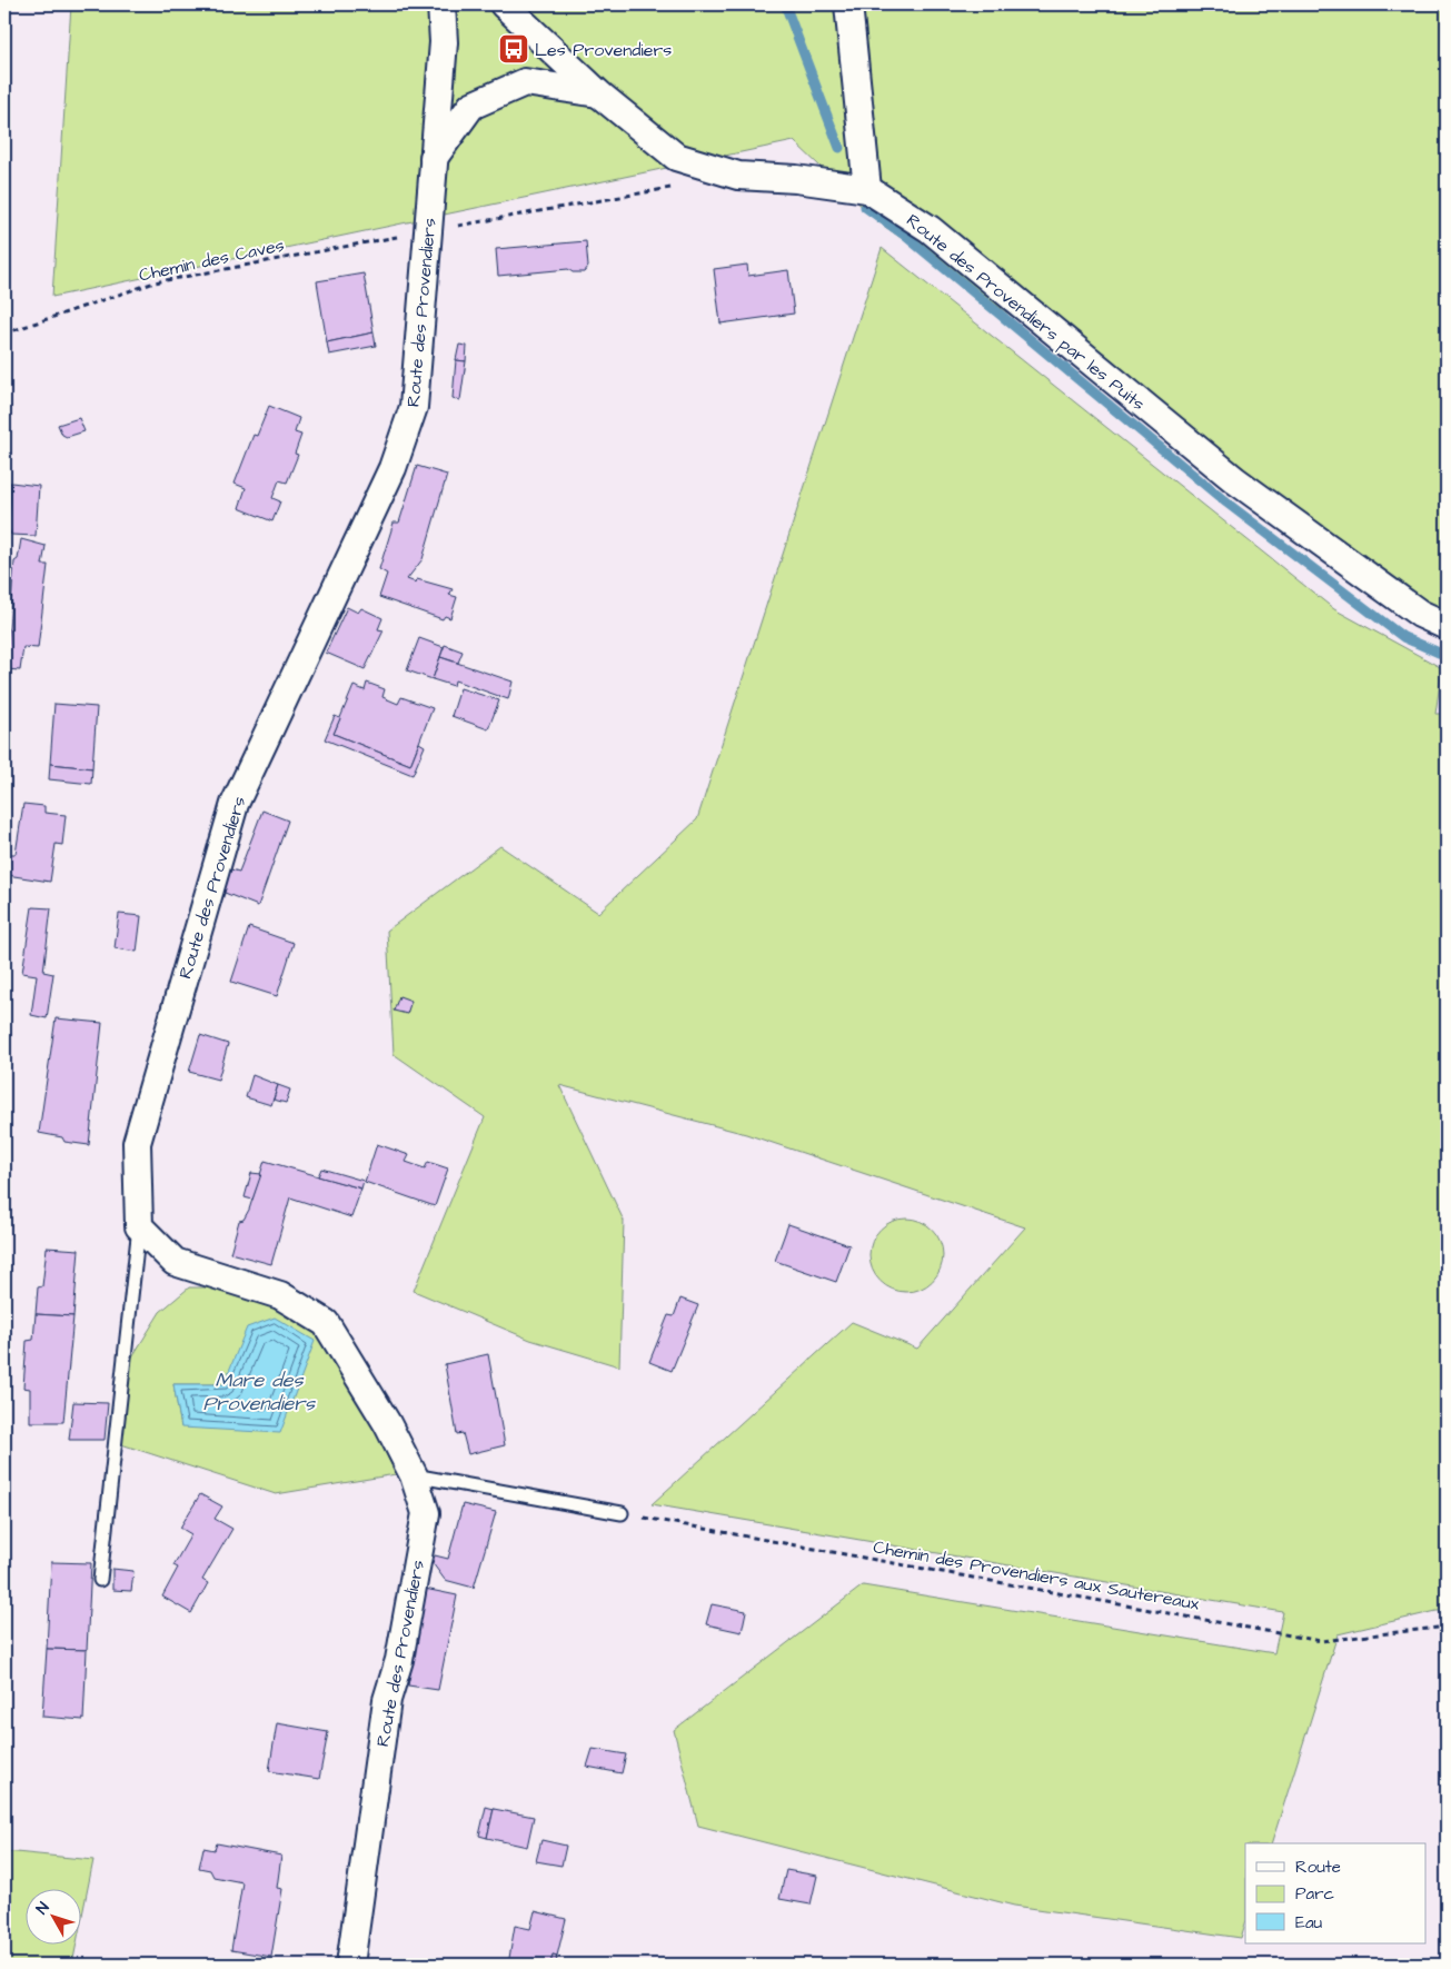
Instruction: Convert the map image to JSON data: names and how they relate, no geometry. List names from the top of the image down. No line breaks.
{"streets":{"street":["Route des Provendiers par les Puits","Route des Provendiers"],"path":["Chemin des Caves","Chemin des Provendiers aux Sautereaux"]},"crossings":[["Chemin des Caves","Route des Provendiers"]],"water":["Mare des Provendiers"],"places":{"bus stop":["Les Provendiers"]},"legend":["Route","Parc","Eau"],"north":"top left"}
